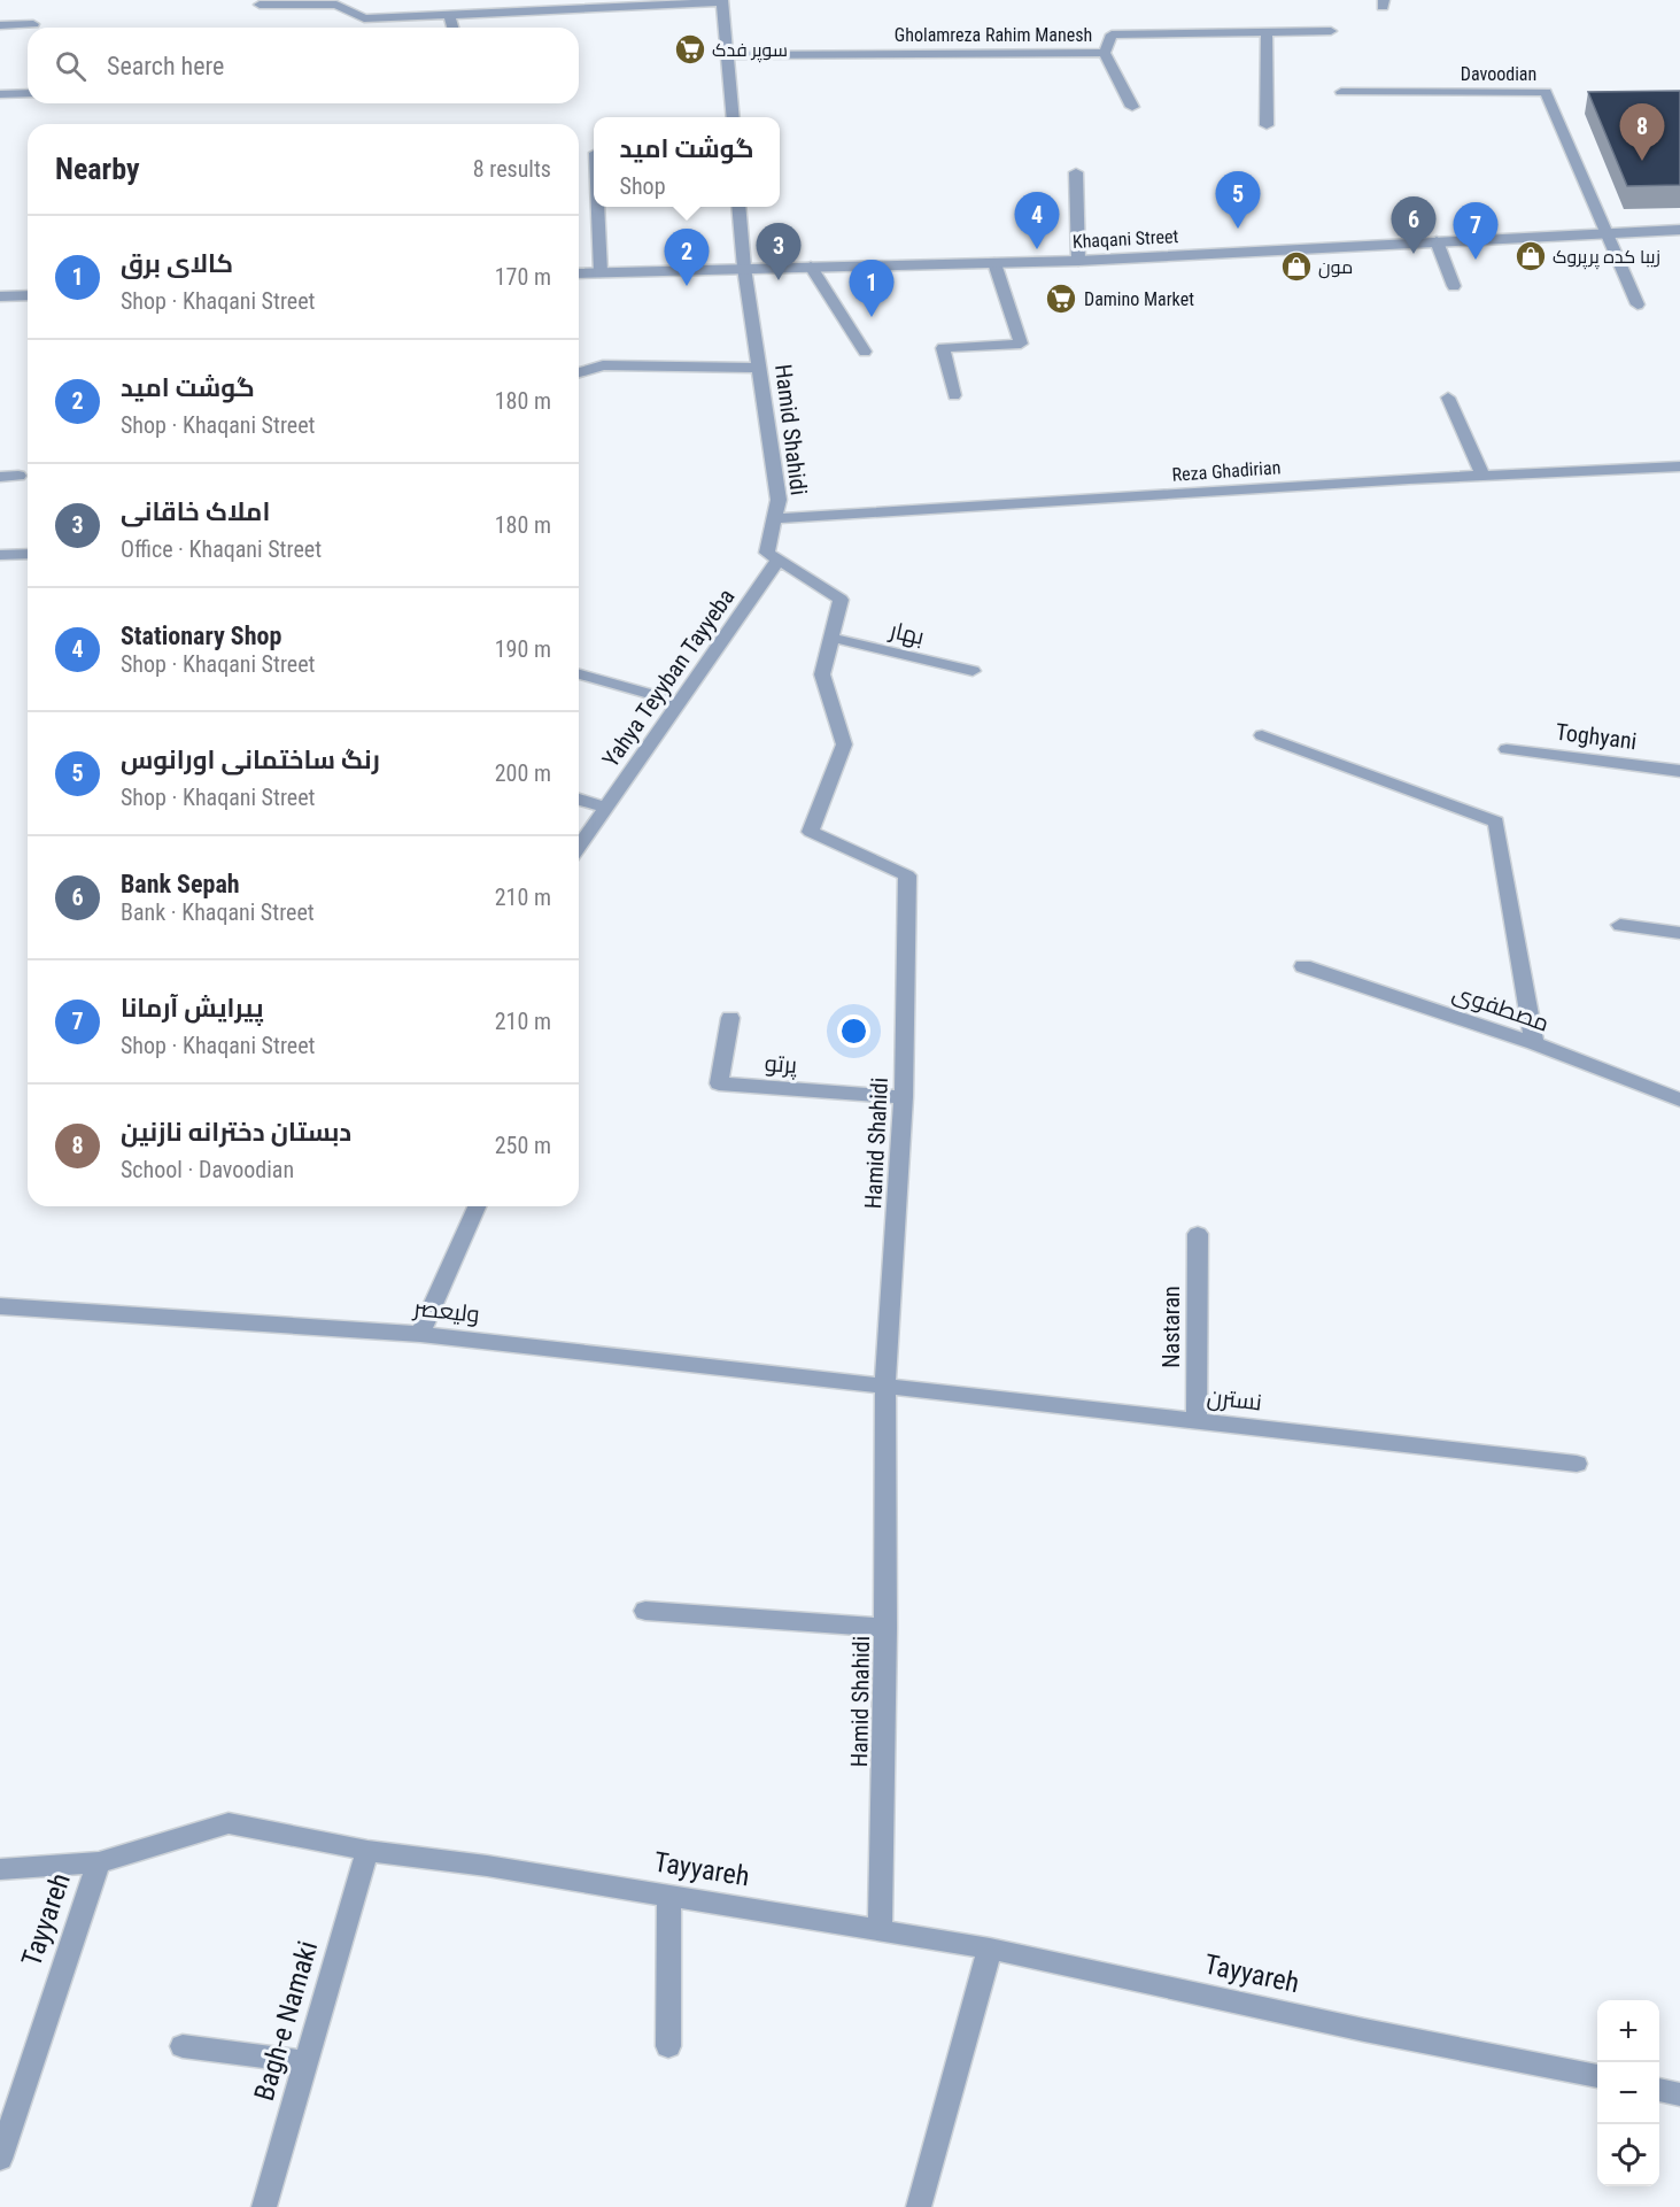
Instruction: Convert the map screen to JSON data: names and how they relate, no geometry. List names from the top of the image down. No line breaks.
{"streets":{"street":["Gholamreza Rahim Manesh","Davoodian","Khaqani Street","Hamid Shahidi","Reza Ghadirian","بهار","Yahya Teyyban Tayyeba","Toghyani","مصطفوی","پرتو","ولیعصر","Nastaran","نسترن","Tayyareh","Bagh-e Namaki"]},"crossings":[["Davoodian","Khaqani Street"],["Khaqani Street","Hamid Shahidi"],["Hamid Shahidi","Reza Ghadirian"],["Hamid Shahidi","بهار"],["Hamid Shahidi","Yahya Teyyban Tayyeba"],["Hamid Shahidi","پرتو"],["Hamid Shahidi","ولیعصر"],["Hamid Shahidi","نسترن"],["Hamid Shahidi","Tayyareh"],["ولیعصر","نسترن"],["Nastaran","نسترن"],["Tayyareh","Bagh-e Namaki"]],"places":{"supermarket":["سوپر فدک","Damino Market"],"shop":["زیبا کده پرپروک","مون"]},"page":{"search":"Search here","pins":["8","5","4","6","7","3","2","1"],"popup":["گوشت امید","Shop"],"heading":["Nearby","8 results"],"list":[{"mark":"1","name":"کالای برق","note":"Shop · Khaqani Street","value":"170 m"},{"mark":"2","name":"گوشت امید","note":"Shop · Khaqani Street","value":"180 m"},{"mark":"3","name":"املاک خاقانی","note":"Office · Khaqani Street","value":"180 m"},{"mark":"4","name":"Stationary Shop","note":"Shop · Khaqani Street","value":"190 m"},{"mark":"5","name":"رنگ ساختمانی اورانوس","note":"Shop · Khaqani Street","value":"200 m"},{"mark":"6","name":"Bank Sepah","note":"Bank · Khaqani Street","value":"210 m"},{"mark":"7","name":"پیرایش آرمانا","note":"Shop · Khaqani Street","value":"210 m"},{"mark":"8","name":"دبستان دخترانه نازنین","note":"School · Davoodian","value":"250 m"}],"map_buttons":["+","−"]}}
